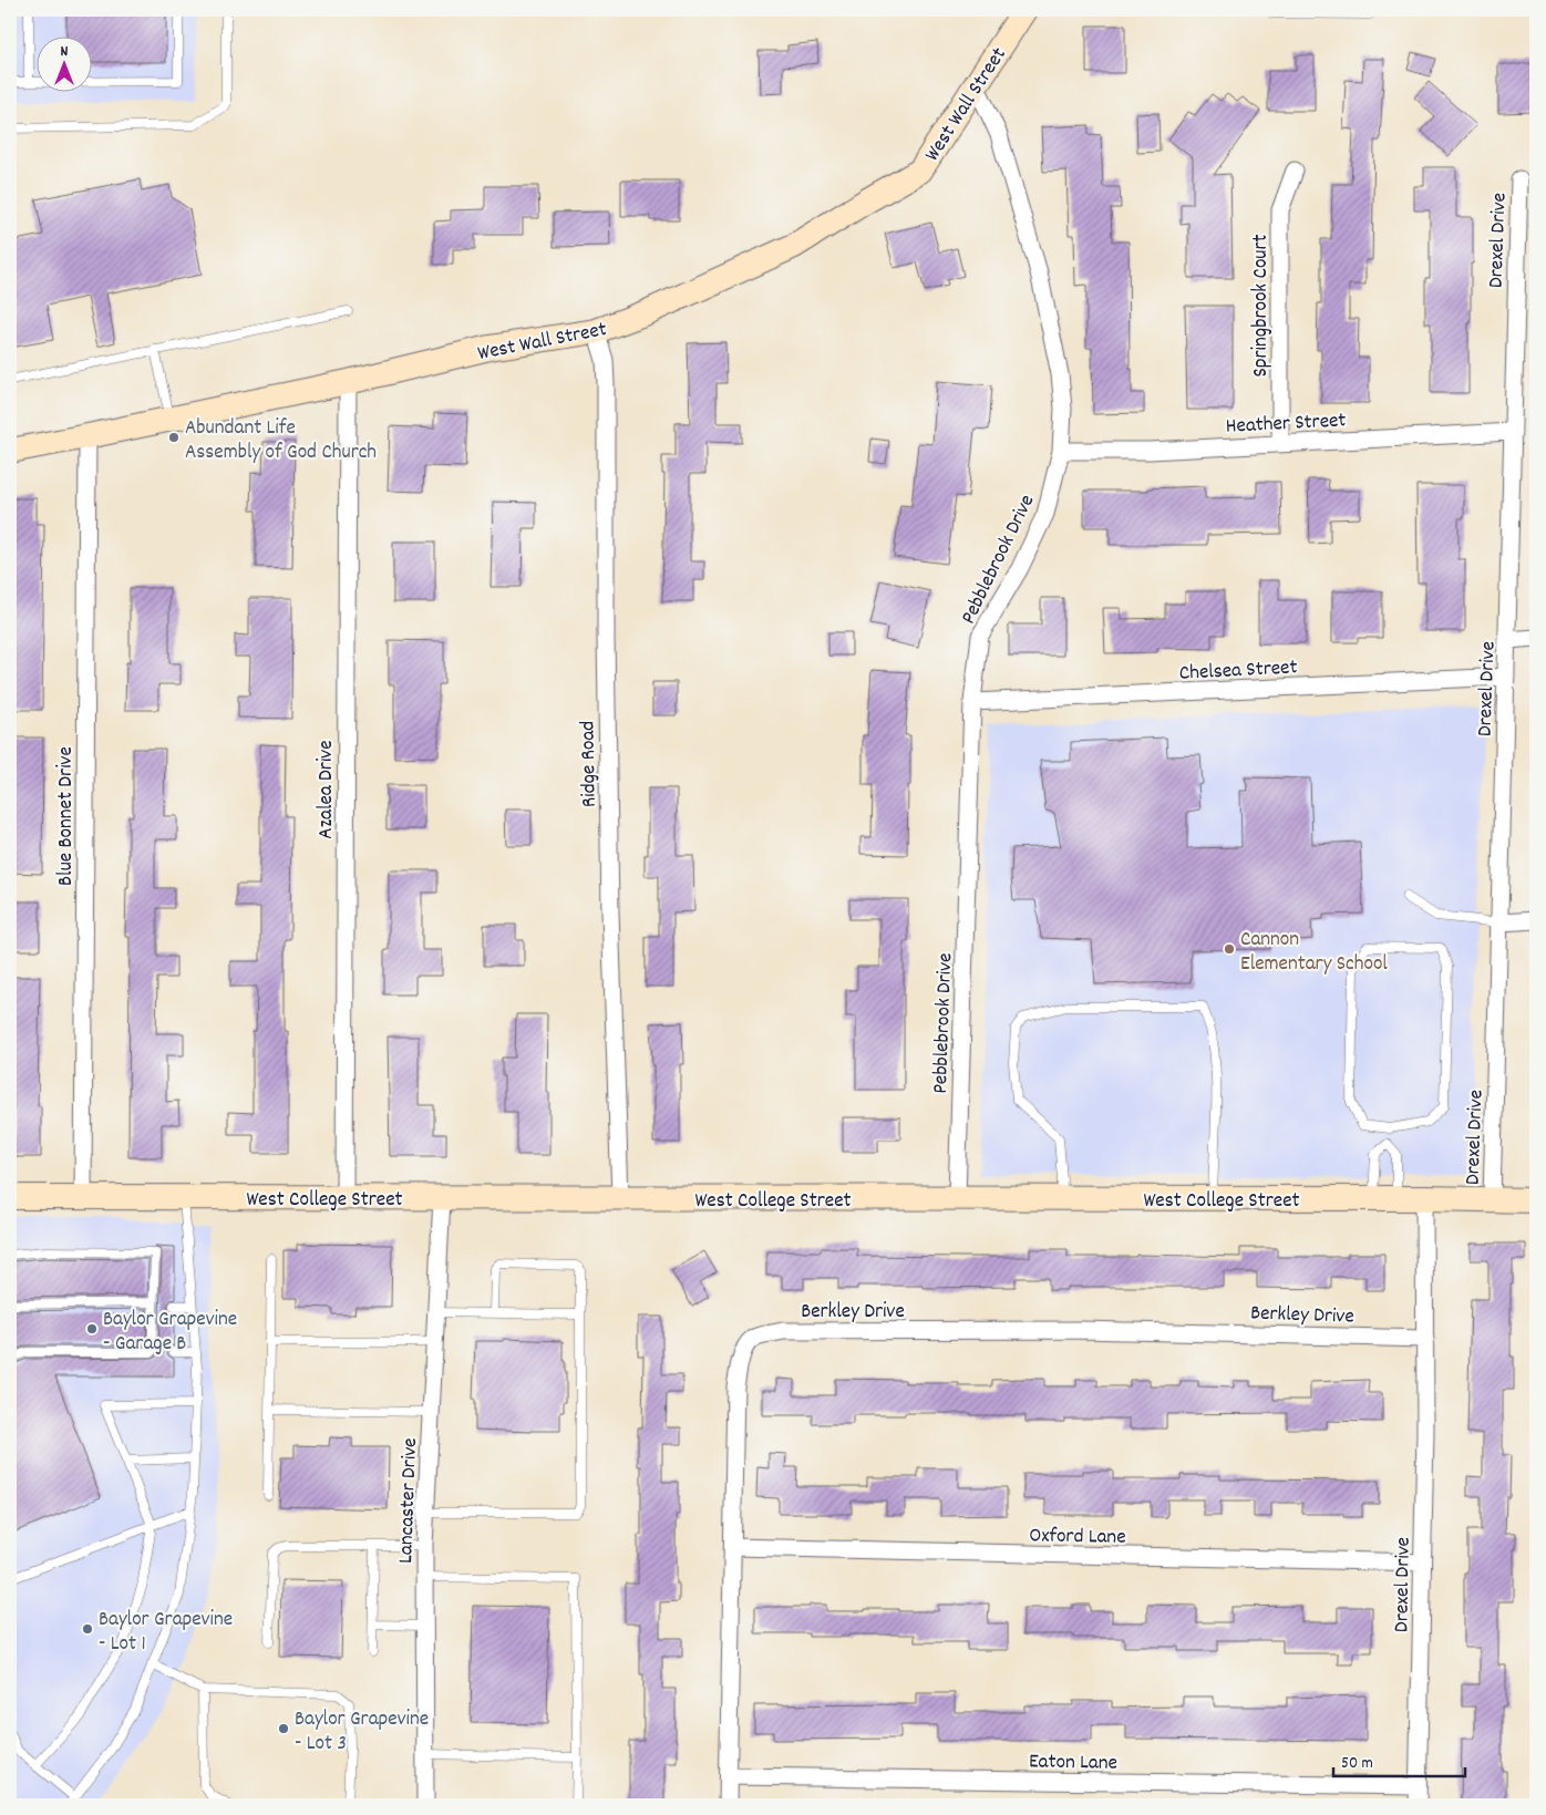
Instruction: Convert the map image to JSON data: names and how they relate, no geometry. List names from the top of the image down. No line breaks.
{"streets":{"street":["West Wall Street","Drexel Drive","Springbrook Court","Heather Street","Pebblebrook Drive","Chelsea Street","Ridge Road","Azalea Drive","Blue Bonnet Drive","West College Street","Berkley Drive","Lancaster Drive","Oxford Lane","Eaton Lane"]},"crossings":[["West Wall Street","Pebblebrook Drive"],["West Wall Street","Ridge Road"],["West Wall Street","Azalea Drive"],["West Wall Street","Blue Bonnet Drive"],["Drexel Drive","Heather Street"],["Drexel Drive","Chelsea Street"],["Drexel Drive","West College Street"],["Drexel Drive","Berkley Drive"],["Drexel Drive","Oxford Lane"],["Drexel Drive","Eaton Lane"],["Springbrook Court","Heather Street"],["Heather Street","Pebblebrook Drive"],["Pebblebrook Drive","Chelsea Street"],["Pebblebrook Drive","West College Street"],["Ridge Road","West College Street"],["Azalea Drive","West College Street"],["Blue Bonnet Drive","West College Street"],["West College Street","Lancaster Drive"],["Berkley Drive","Oxford Lane"],["Berkley Drive","Eaton Lane"]],"places":["Abundant Life Assembly of God Church","Cannon Elementary School","Baylor Grapevine - Garage B","Baylor Grapevine - Lot 1","Baylor Grapevine - Lot 3"],"scale_bar":"50 m","north":"top"}
